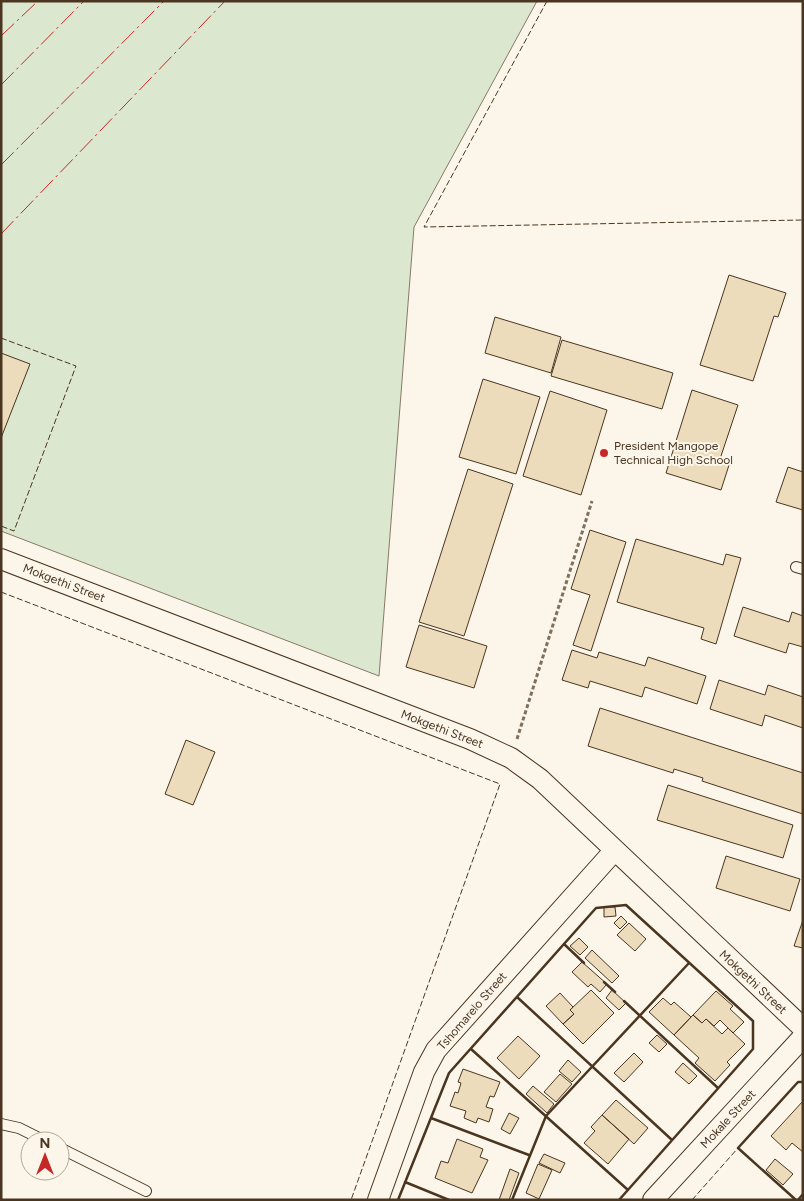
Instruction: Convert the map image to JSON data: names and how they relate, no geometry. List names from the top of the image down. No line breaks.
{"streets":{"street":["Mokgethi Street","Tshomarelo Street","Mokale Street"]},"crossings":[["Mokgethi Street","Tshomarelo Street"]],"places":["President Mangope Technical High School"],"north":"top"}
